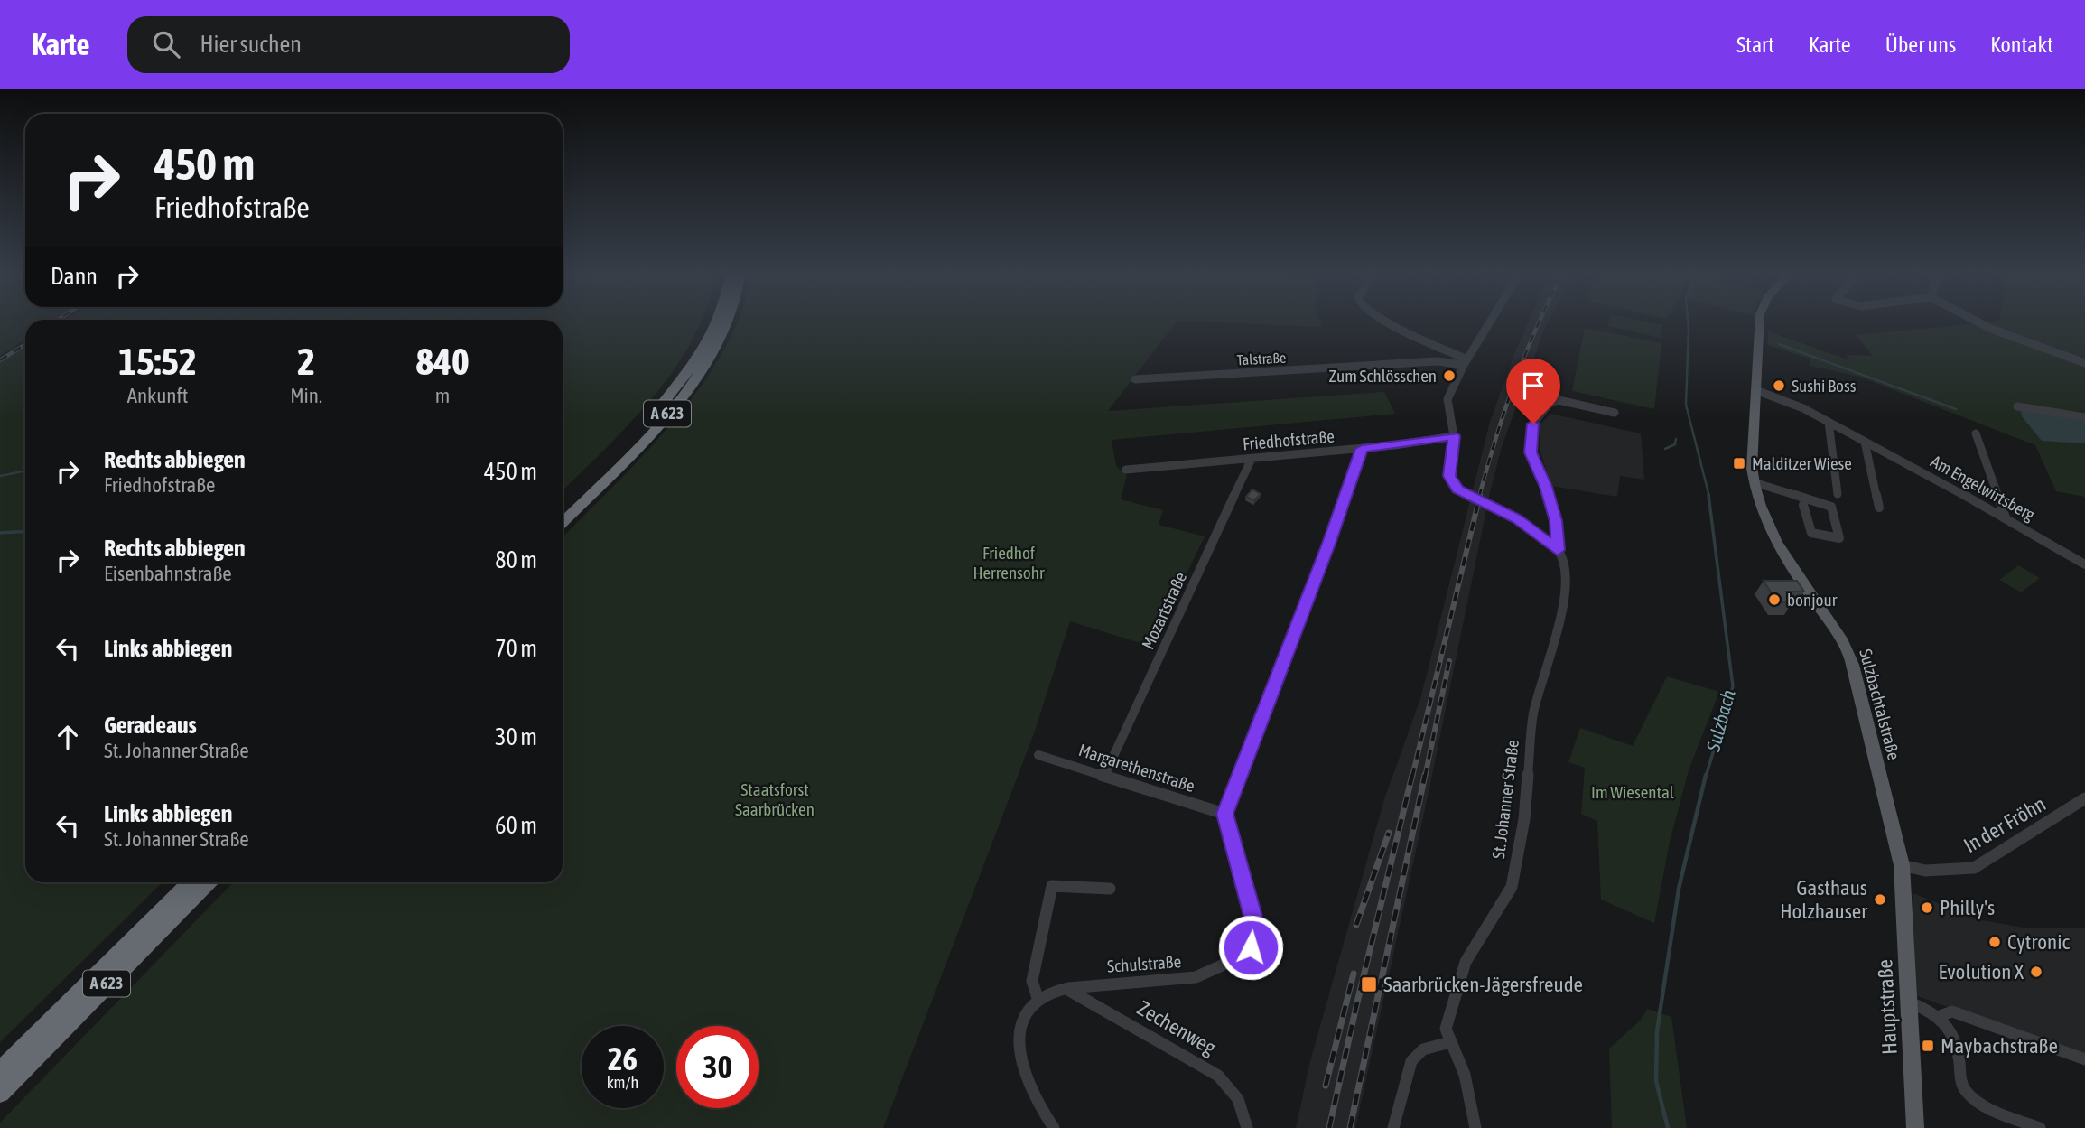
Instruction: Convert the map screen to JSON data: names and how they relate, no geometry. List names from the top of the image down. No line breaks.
{"streets":{"highway":["A 623"],"main road":["Sulzbachtalstraße","Hauptstraße"],"street":["Talstraße","Friedhofstraße","Am Engelwirtsberg","Mozartstraße","Margarethenstraße","St. Johanner Straße","In der Fröhn","Schulstraße","Zechenweg"]},"crossings":[["Friedhofstraße","Mozartstraße"],["Am Engelwirtsberg","Sulzbachtalstraße"],["Mozartstraße","Margarethenstraße"],["Sulzbachtalstraße","In der Fröhn"],["Sulzbachtalstraße","Hauptstraße"],["Margarethenstraße","Schulstraße"],["Schulstraße","Zechenweg"]],"water":["Sulzbach"],"parks":["Friedhof Herrensohr","Staatsforst Saarbrücken","Im Wiesental"],"places":{"other":["Zum Schlösschen","Sushi Boss","bonjour","Gasthaus Holzhauser","Philly's","Cytronic","Evolution X"],"transit":["Malditzer Wiese","Saarbrücken-Jägersfreude","Maybachstraße"]},"page":{"header":"Karte","search":"Hier suchen","nav":["Start","Karte","Über uns","Kontakt"],"turn":["450 m","Friedhofstraße"],"then":"Dann","eta":["15:52","Ankunft","2","Min.","840","m"],"list":[{"name":"Rechts abbiegen","note":"Friedhofstraße","value":"450 m"},{"name":"Rechts abbiegen","note":"Eisenbahnstraße","value":"80 m"},{"name":"Links abbiegen","value":"70 m"},{"name":"Geradeaus","note":"St. Johanner Straße","value":"30 m"},{"name":"Links abbiegen","note":"St. Johanner Straße","value":"60 m"}],"speed":"26 km/h","limit":"30"}}
